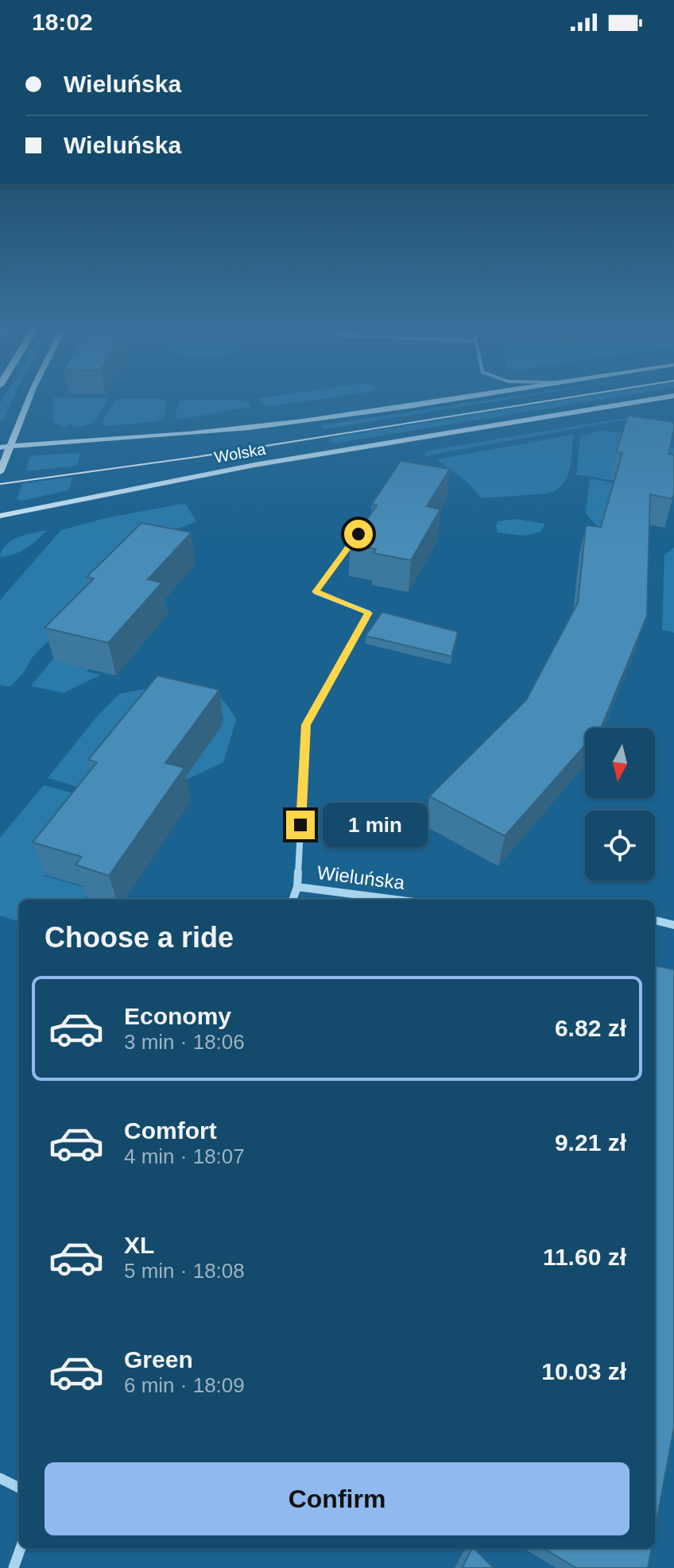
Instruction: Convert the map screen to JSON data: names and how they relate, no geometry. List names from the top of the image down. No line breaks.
{"streets":{"main road":["Wolska"],"street":["Wieluńska"]},"north":"bottom","page":{"status":"18:02","banner":["Wieluńska","Wieluńska"],"bubble":"1 min","heading":"Choose a ride","list":[{"name":"Economy","note":"3 min · 18:06","value":"6.82 zł"},{"name":"Comfort","note":"4 min · 18:07","value":"9.21 zł"},{"name":"XL","note":"5 min · 18:08","value":"11.60 zł"},{"name":"Green","note":"6 min · 18:09","value":"10.03 zł"}],"buttons":"Confirm"}}
